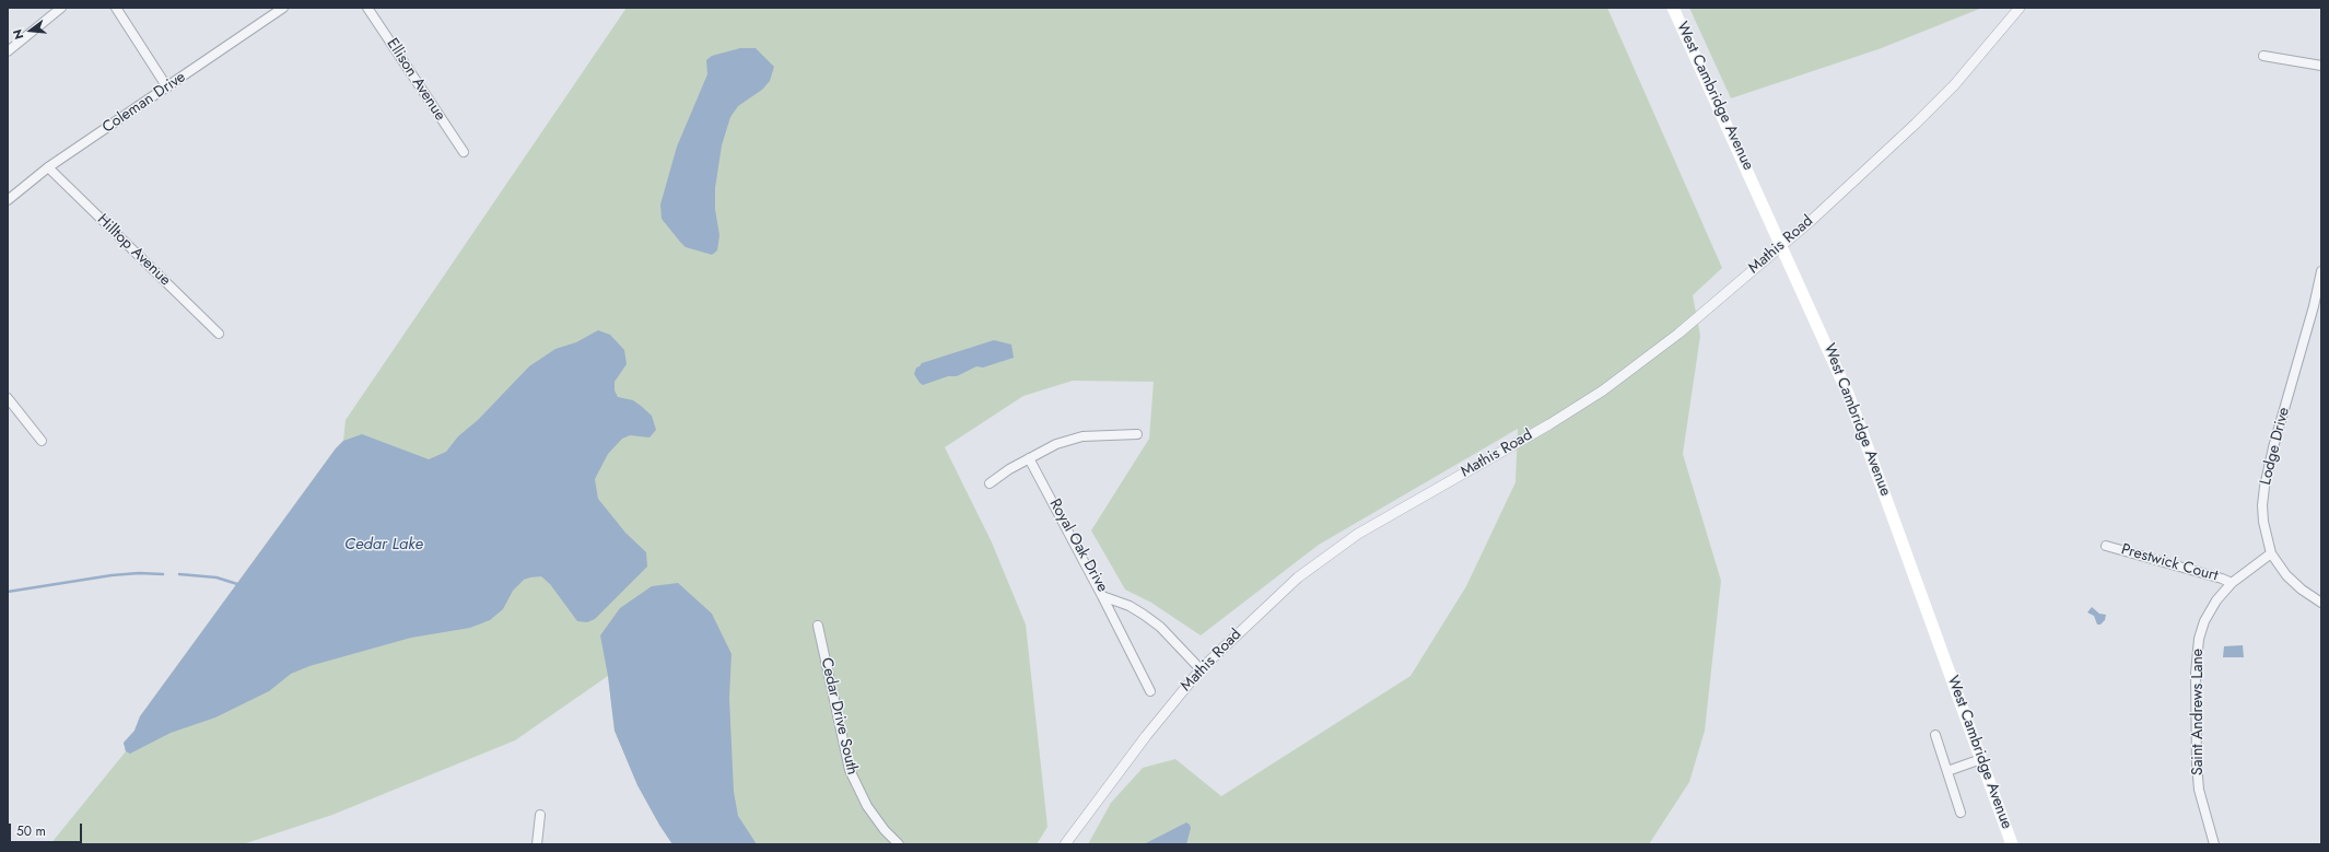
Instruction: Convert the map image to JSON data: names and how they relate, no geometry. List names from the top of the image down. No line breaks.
{"streets":{"main road":["West Cambridge Avenue"],"street":["Ellison Avenue","Coleman Drive","Mathis Road","Hilltop Avenue","Lodge Drive","Royal Oak Drive","Prestwick Court","Saint Andrews Lane","Cedar Drive South"]},"crossings":[["West Cambridge Avenue","Mathis Road"],["Coleman Drive","Hilltop Avenue"],["Mathis Road","Royal Oak Drive"],["Lodge Drive","Saint Andrews Lane"],["Prestwick Court","Saint Andrews Lane"]],"water":["Cedar Lake"],"scale_bar":"50 m","north":"left"}
